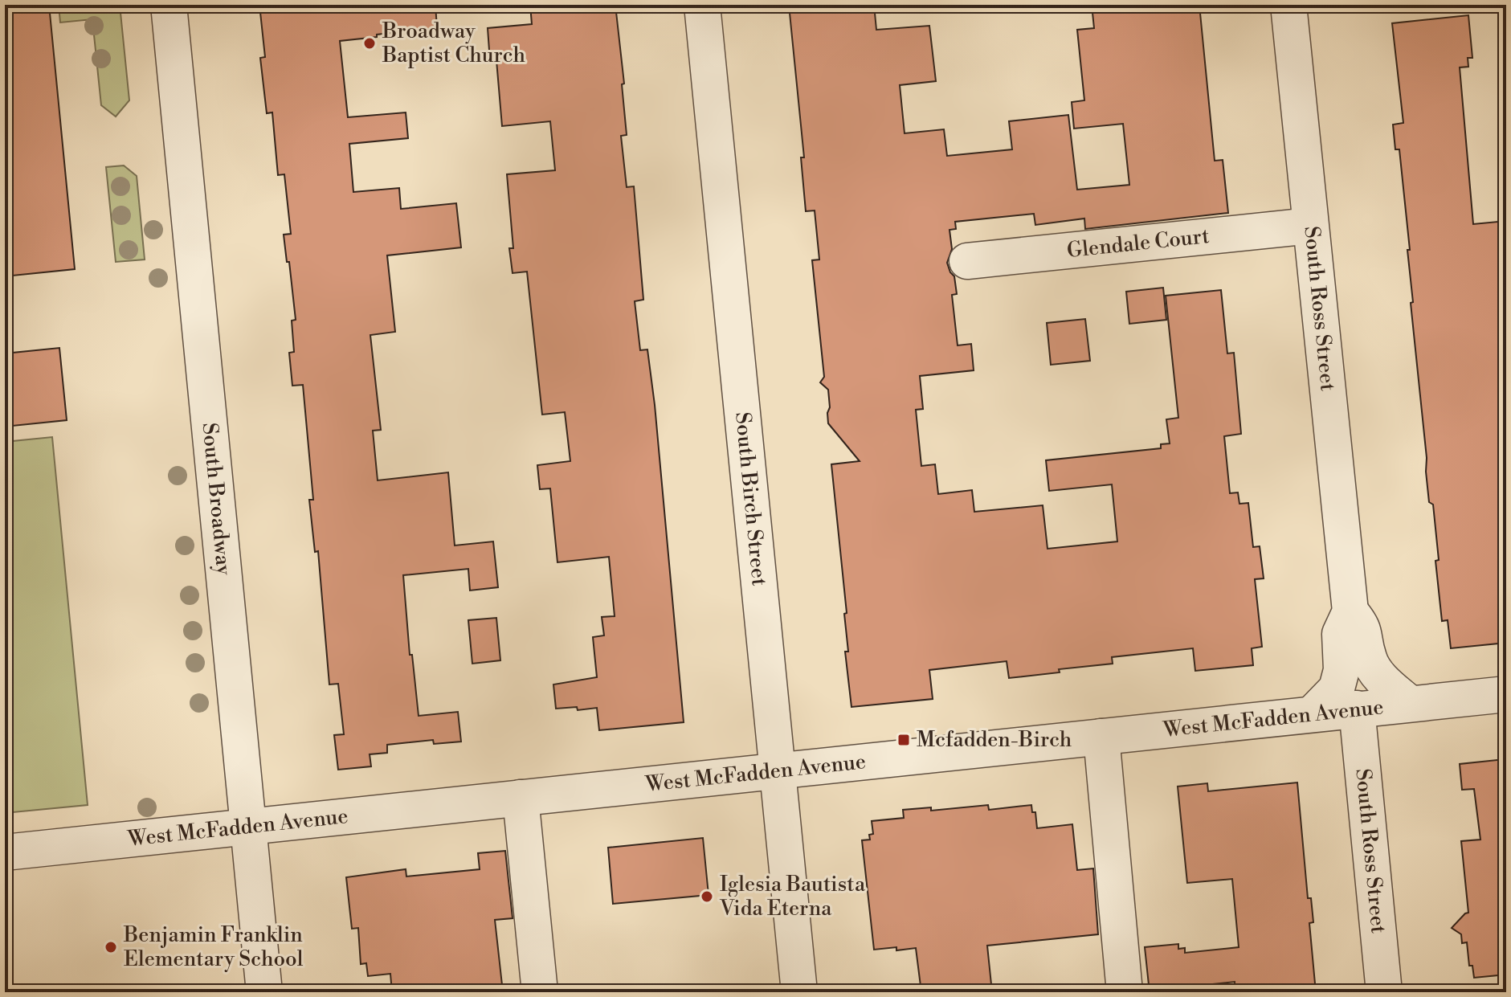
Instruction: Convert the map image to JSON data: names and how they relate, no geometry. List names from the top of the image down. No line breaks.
{"streets":{"street":["Glendale Court","South Ross Street","South Broadway","South Birch Street","West McFadden Avenue"]},"crossings":[["Glendale Court","South Ross Street"],["South Ross Street","West McFadden Avenue"],["South Broadway","West McFadden Avenue"],["South Birch Street","West McFadden Avenue"]],"places":{"other":["Broadway Baptist Church","Iglesia Bautista Vida Eterna","Benjamin Franklin Elementary School"],"transit":["Mcfadden-Birch"]}}
